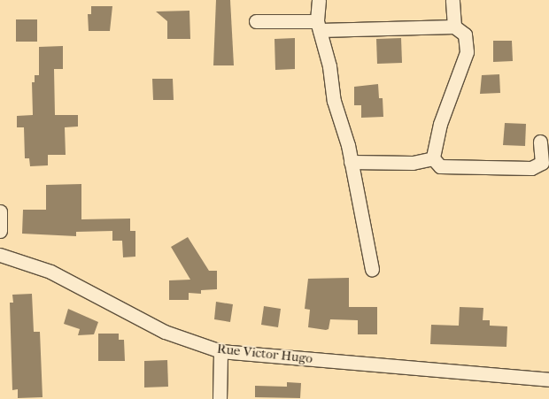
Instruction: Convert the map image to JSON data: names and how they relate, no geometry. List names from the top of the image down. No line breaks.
{"streets":{"street":["Rue Victor Hugo"]}}
